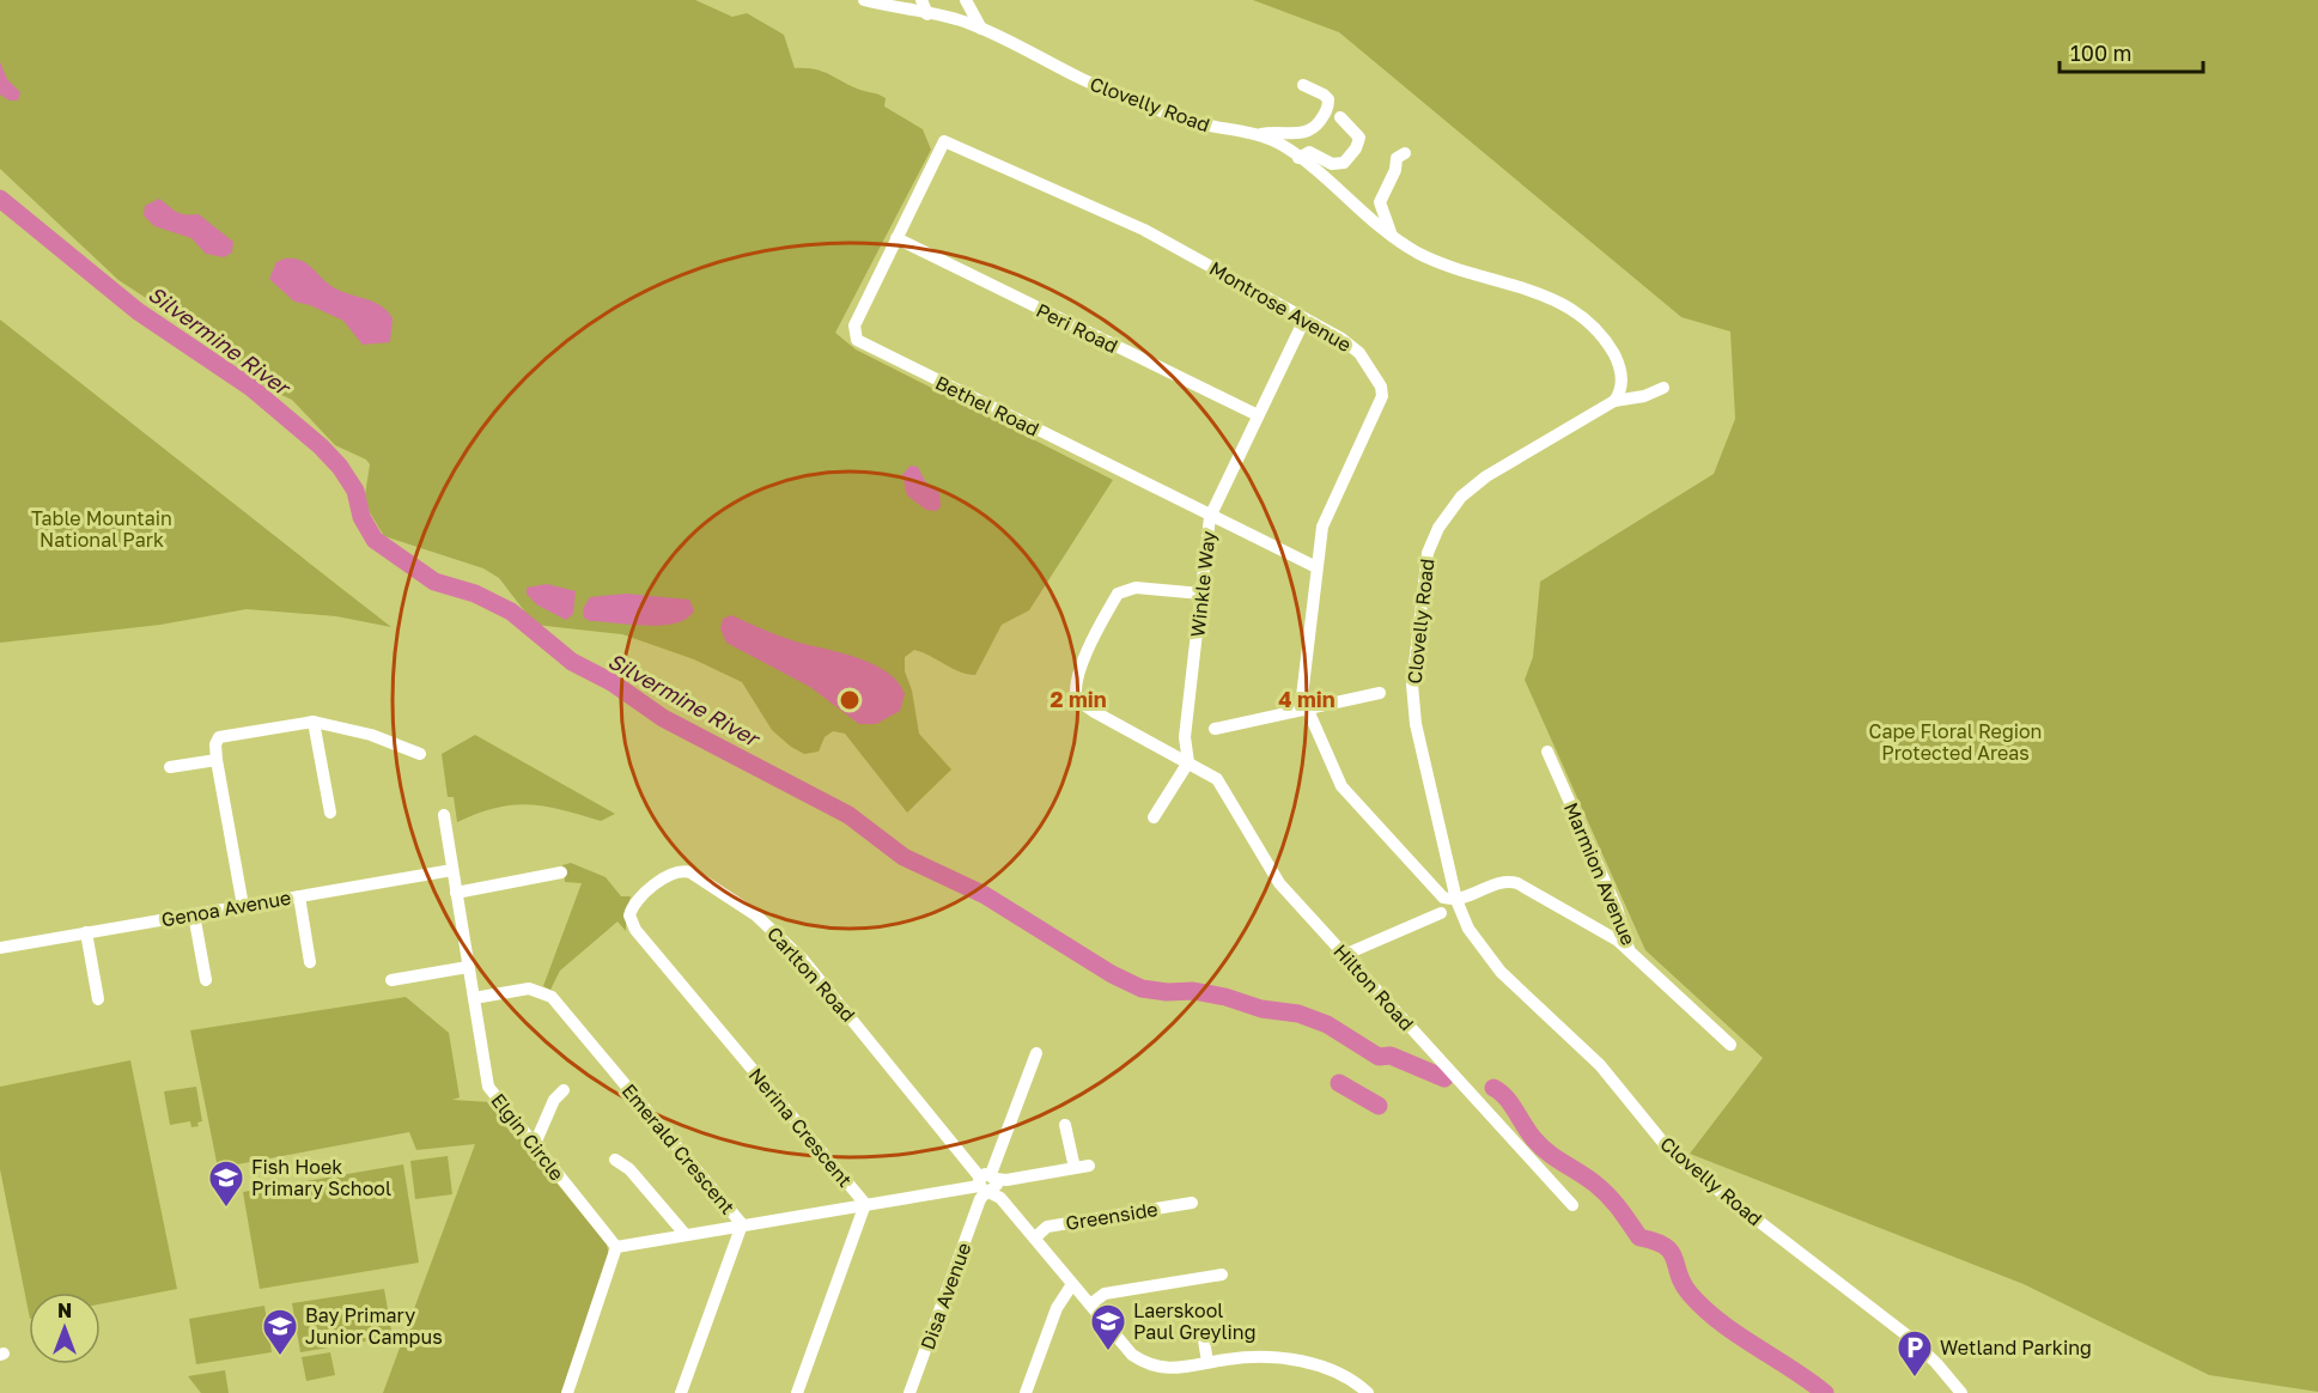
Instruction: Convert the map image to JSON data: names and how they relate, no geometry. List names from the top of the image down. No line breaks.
{"streets":{"street":["Clovelly Road","Montrose Avenue","Peri Road","Bethel Road","Winkle Way","Marmion Avenue","Genoa Avenue","Carlton Road","Hilton Road","Nerina Crescent","Elgin Circle","Emerald Crescent","Greenside","Disa Avenue"]},"crossings":[["Clovelly Road","Montrose Avenue"],["Montrose Avenue","Bethel Road"],["Montrose Avenue","Winkle Way"],["Peri Road","Bethel Road"],["Peri Road","Winkle Way"],["Bethel Road","Winkle Way"],["Winkle Way","Hilton Road"],["Genoa Avenue","Elgin Circle"],["Carlton Road","Nerina Crescent"],["Carlton Road","Greenside"],["Carlton Road","Disa Avenue"],["Elgin Circle","Emerald Crescent"]],"water":["Silvermine River"],"parks":["Table Mountain National Park","Cape Floral Region Protected Areas"],"places":{"school or university":["Fish Hoek Primary School","Laerskool Paul Greyling","Bay Primary Junior Campus"],"parking":["Wetland Parking"]},"scale_bar":"100 m","north":"top","rings":["2 min","4 min"]}
